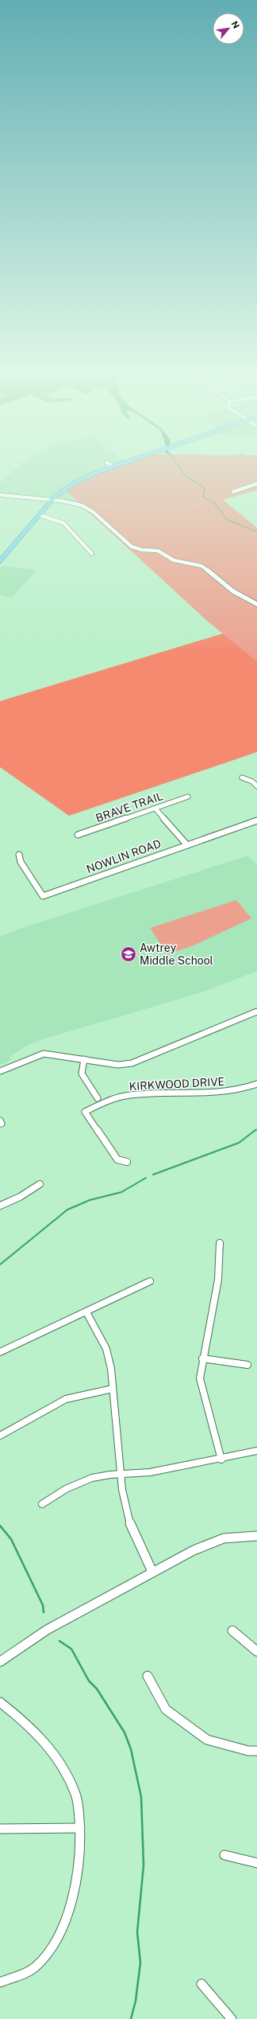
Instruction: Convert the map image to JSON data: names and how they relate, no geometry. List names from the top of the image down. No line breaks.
{"streets":{"street":["BRAVE TRAIL","NOWLIN ROAD","KIRKWOOD DRIVE"]},"places":{"school or university":["Awtrey Middle School"]},"north":"top right"}
